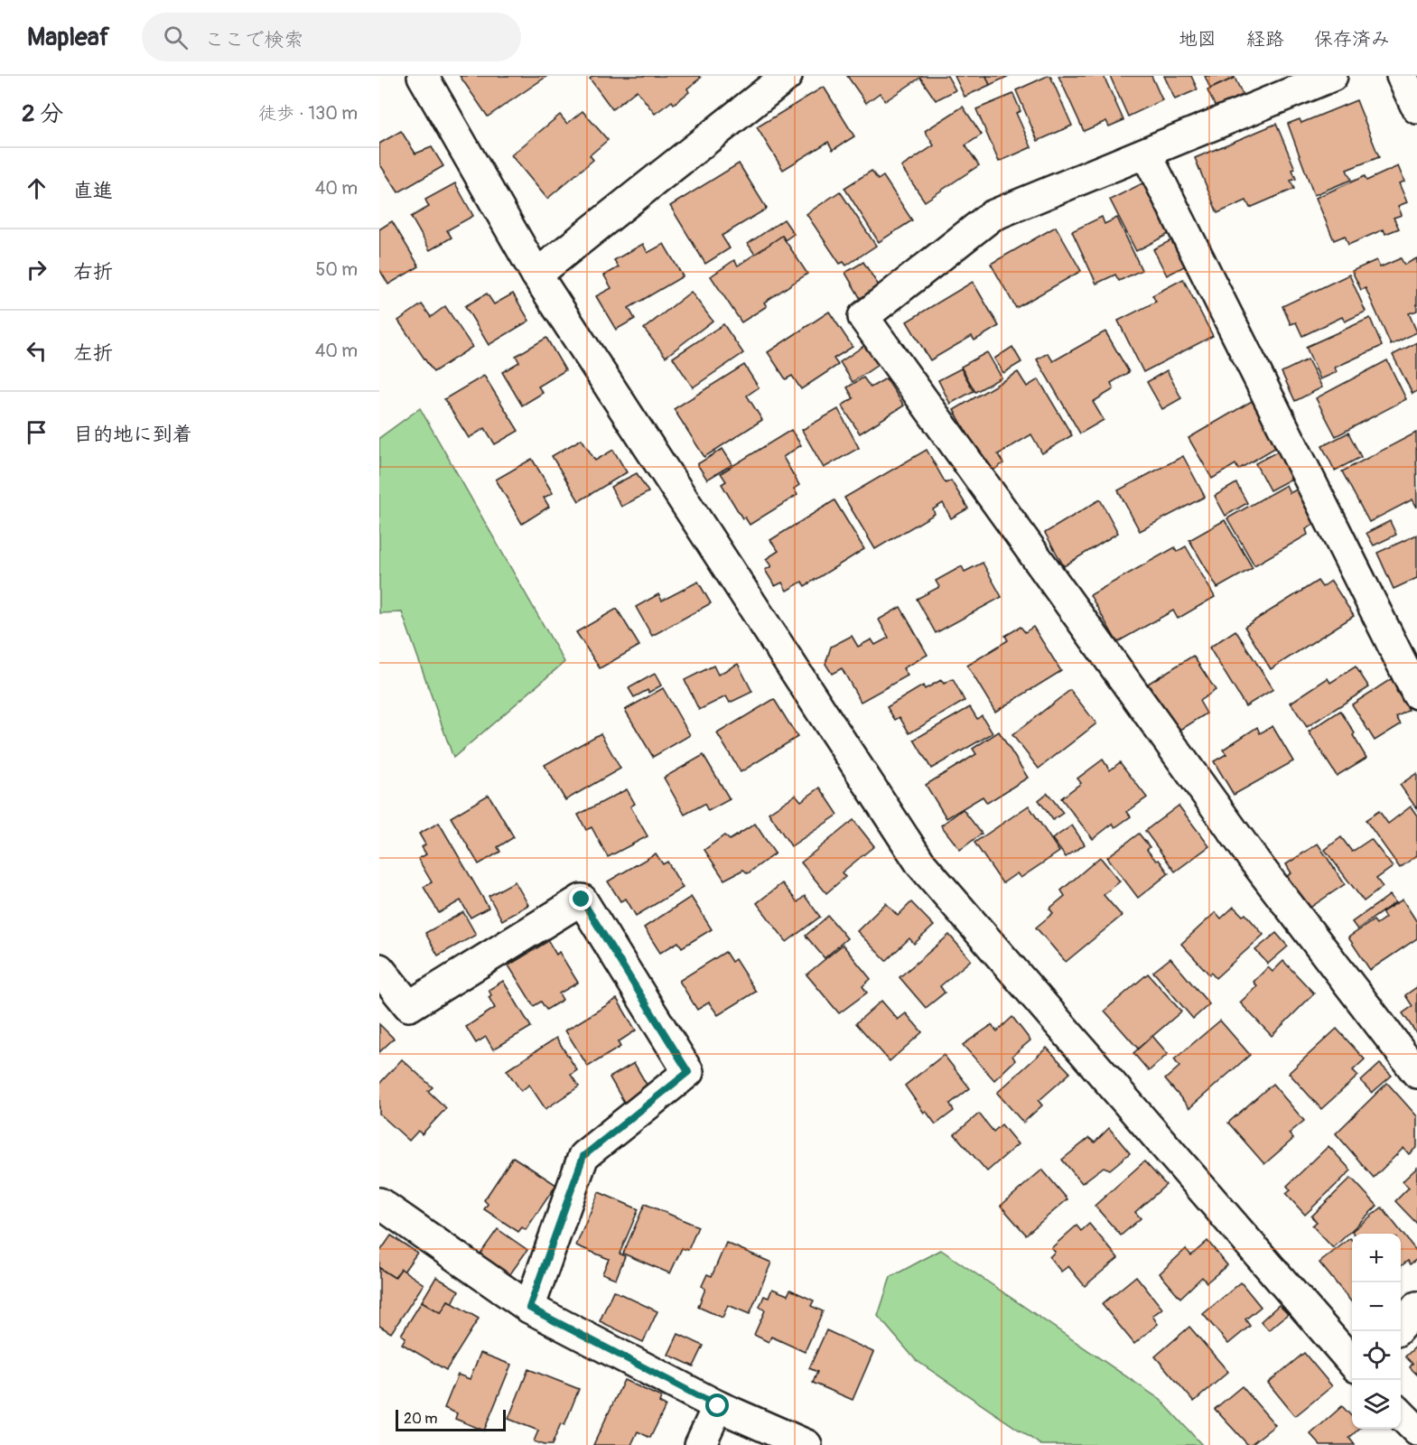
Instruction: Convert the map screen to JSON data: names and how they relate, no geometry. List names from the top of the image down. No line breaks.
{"scale_bar":"20 m","page":{"header":"Mapleaf","search":"ここで検索","nav":["地図","経路","保存済み"],"heading":["2 分","徒歩 · 130 m"],"list":[["直進","40 m"],["右折","50 m"],["左折","40 m"],"目的地に到着"],"map_buttons":["+","−"],"scale":"20 m"}}
